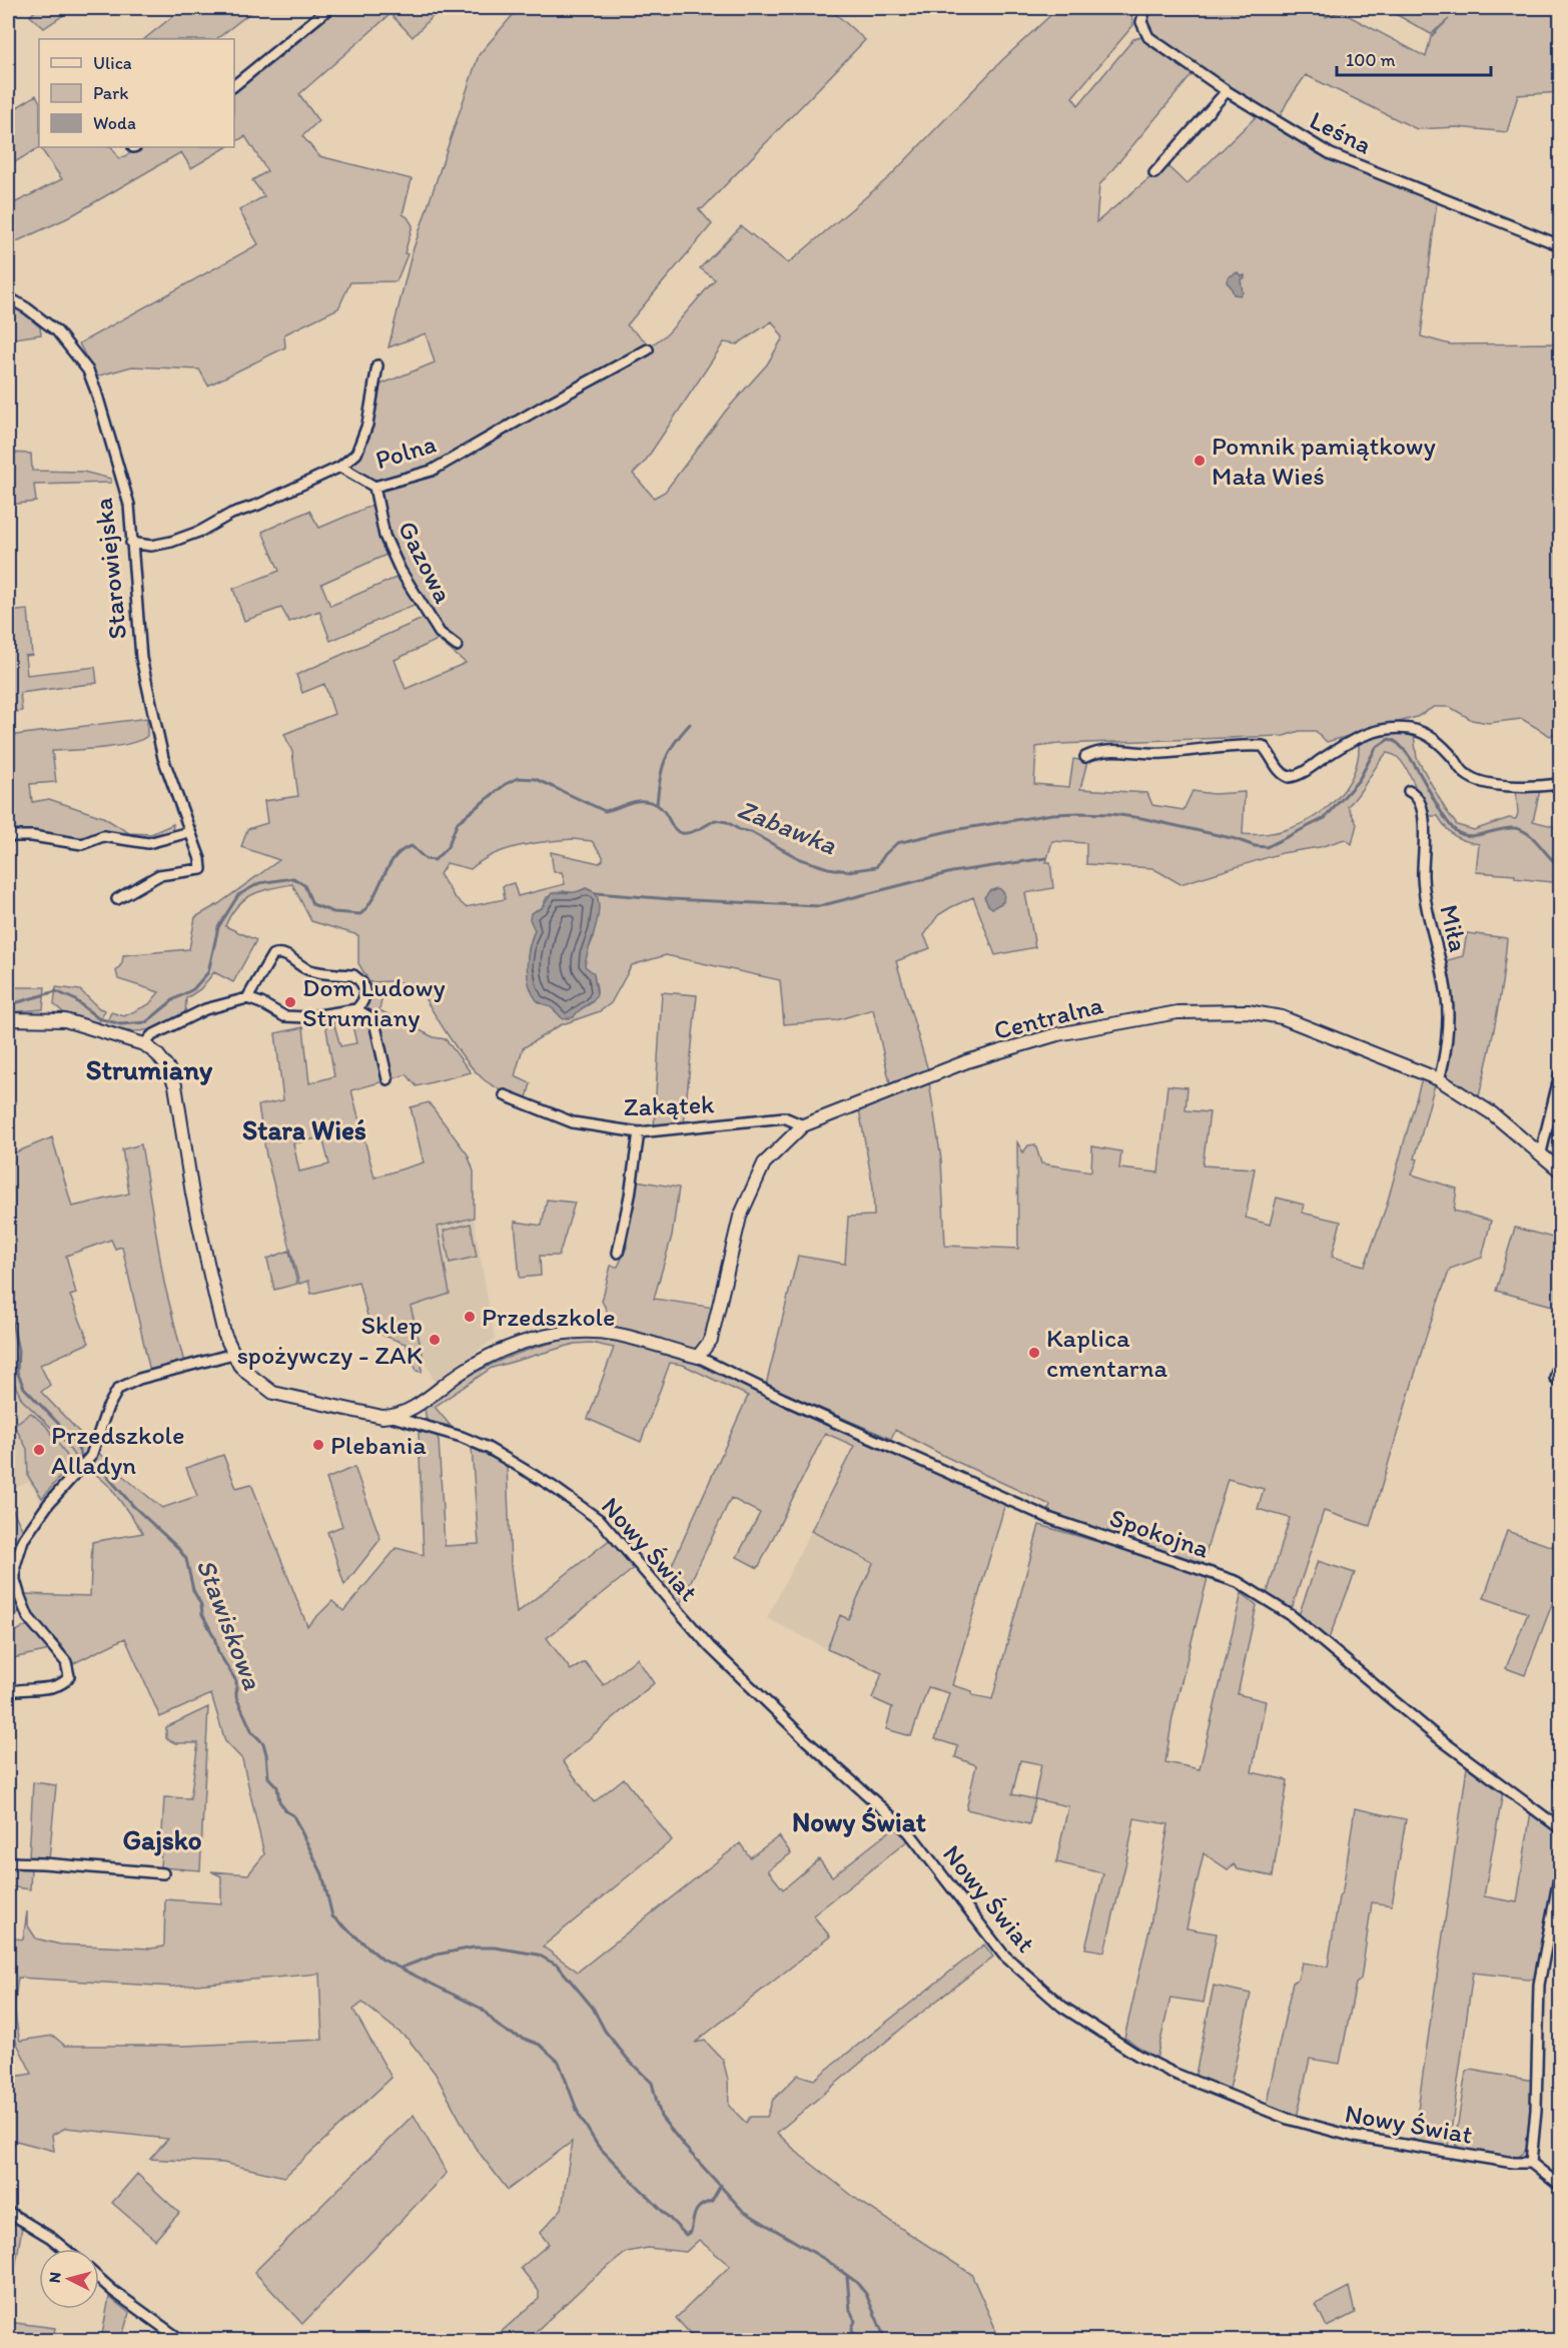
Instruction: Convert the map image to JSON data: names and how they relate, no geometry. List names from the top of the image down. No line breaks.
{"streets":{"street":["Leśna","Polna","Gazowa","Starowiejska","Miła","Centralna","Zakątek","Spokojna","Nowy Świat"]},"crossings":[["Polna","Gazowa"],["Polna","Starowiejska"],["Miła","Centralna"],["Centralna","Zakątek"],["Centralna","Spokojna"]],"districts":["Strumiany","Stara Wieś","Nowy Świat","Gajsko"],"water":["Zabawka","Stawiskowa"],"places":["Pomnik pamiątkowy Mała Wieś","Dom Ludowy Strumiany","Przedszkole","Sklep spożywczy - ZAK","Kaplica cmentarna","Plebania","Przedszkole Alladyn"],"legend":["Ulica","Park","Woda"],"scale_bar":"100 m","north":"left"}
